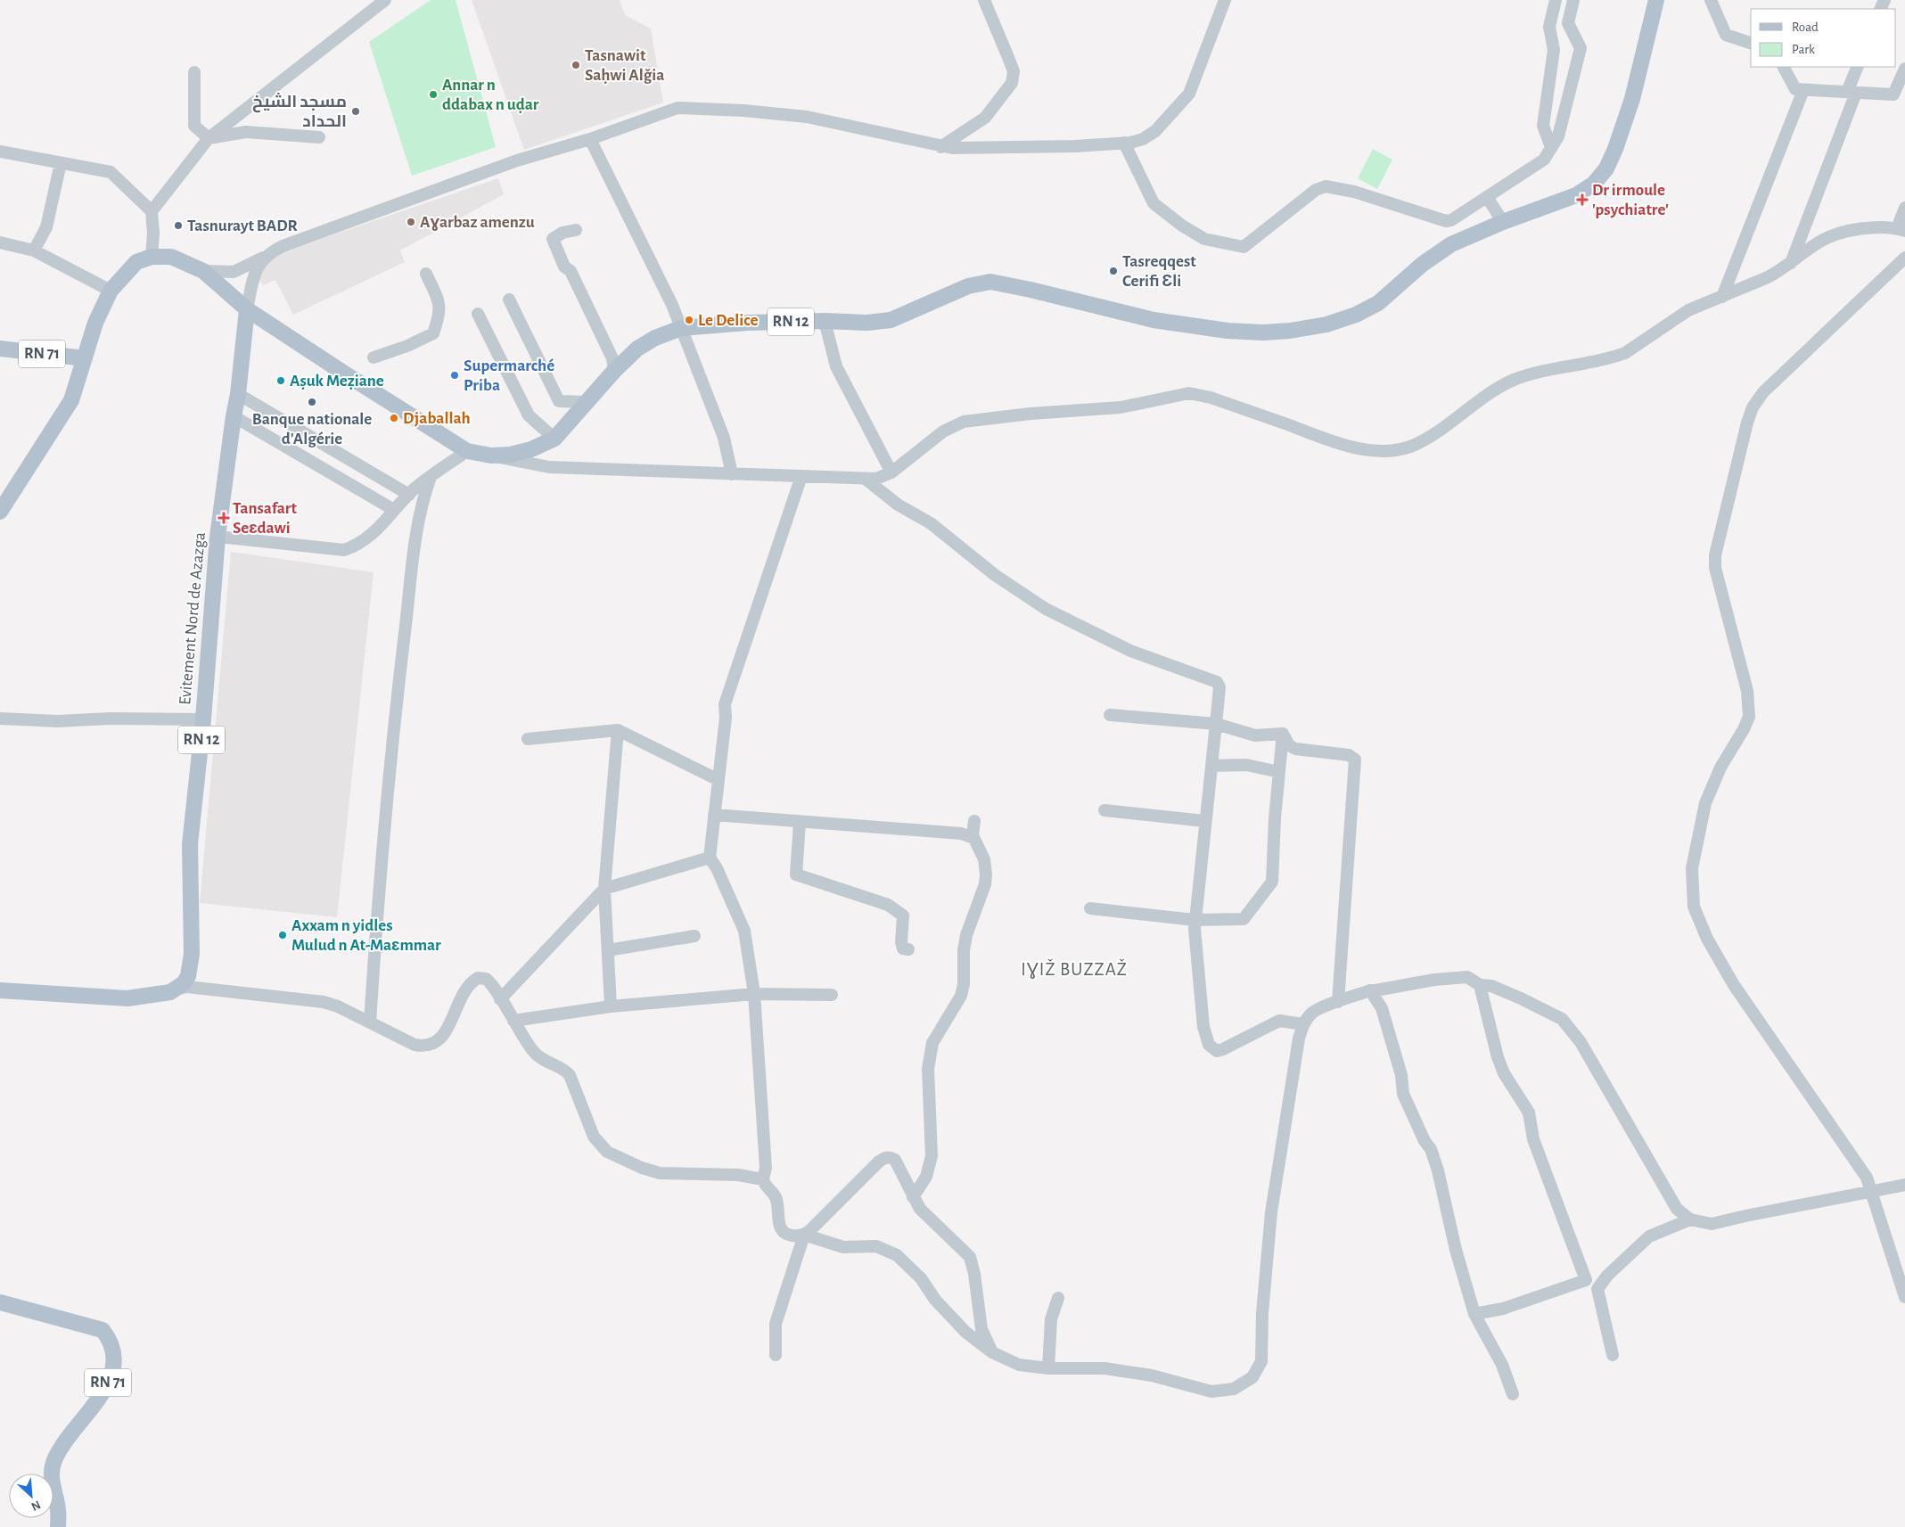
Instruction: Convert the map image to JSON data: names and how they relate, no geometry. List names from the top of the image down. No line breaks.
{"streets":{"main road":["RN 12","RN 71","Evitement Nord de Azazga"]},"crossings":[["RN 12","Evitement Nord de Azazga"]],"districts":["IƔIŽ BUZZAŽ"],"places":{"other":["Tasnawit Saḥwi Alǧia","Annar n ddabax n uḍar","مسجد الشيخ الحداد","Aɣarbaz amenzu","Tasnurayt BADR","Tasreqqest Cerifi Ɛli","Le Delice","Supermarché Priba","Aṣuk Meẓiane","Banque nationale d'Algérie","Djaballah","Axxam n yidles Mulud n At-Maɛmmar"],"health":["Dr irmoule 'psychiatre'","Tansafart Seɛdawi"]},"legend":["Road","Park"],"north":"bottom right"}
